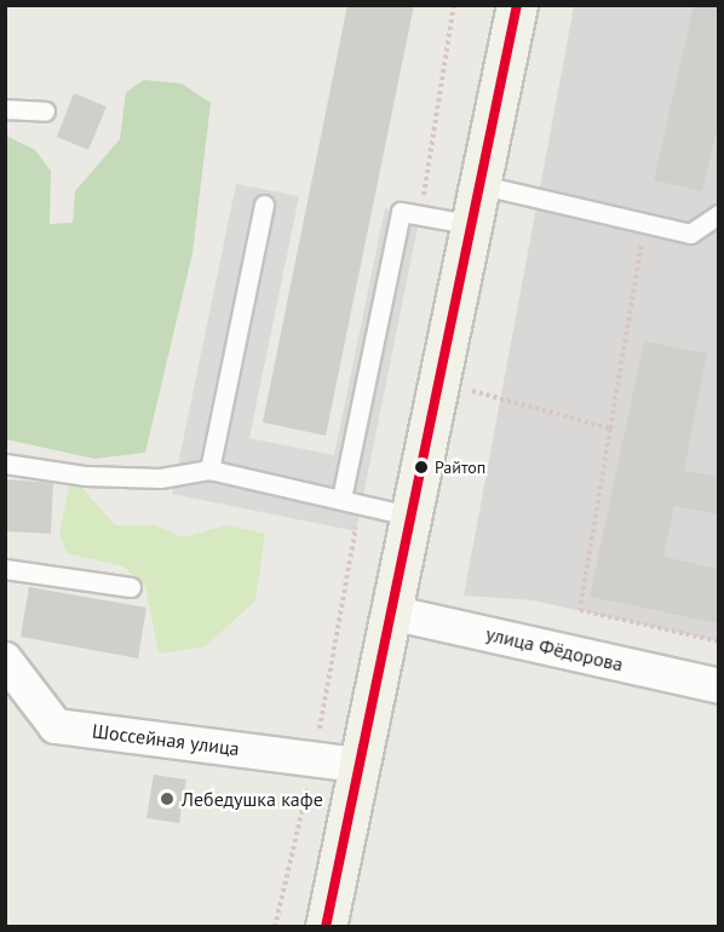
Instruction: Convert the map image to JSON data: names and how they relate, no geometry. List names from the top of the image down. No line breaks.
{"streets":{"street":["улица Фёдорова","Шоссейная улица"]},"places":["Райтоп","Лебедушка кафе"]}
